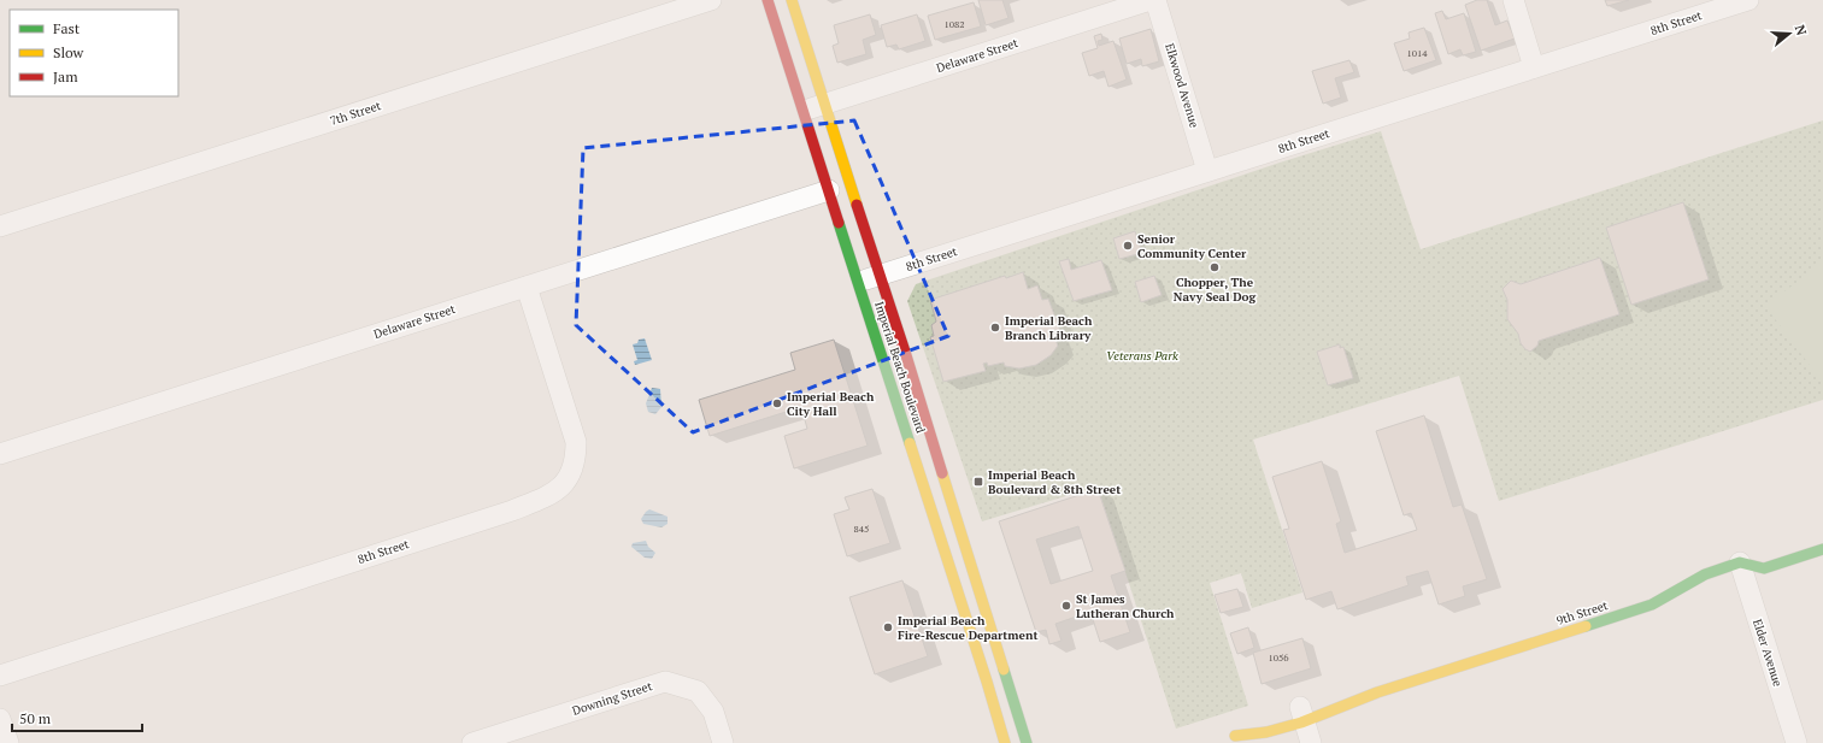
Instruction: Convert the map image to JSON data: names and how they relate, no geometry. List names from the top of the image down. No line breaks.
{"streets":{"main road":["Imperial Beach Boulevard","9th Street"],"street":["8th Street","Delaware Street","Elkwood Avenue","7th Street","Elder Avenue","Downing Street"]},"crossings":[["8th Street","Delaware Street"],["8th Street","Elkwood Avenue"],["8th Street","Imperial Beach Boulevard"],["Delaware Street","Imperial Beach Boulevard"],["9th Street","Elder Avenue"]],"parks":["Veterans Park"],"places":{"other":["Senior Community Center","Chopper, The Navy Seal Dog","Imperial Beach Branch Library","Imperial Beach City Hall","St James Lutheran Church","Imperial Beach Fire-Rescue Department"],"transit":["Imperial Beach Boulevard & 8th Street"]},"house_numbers":["1082","1014","845","1056"],"legend":["Fast","Slow","Jam"],"scale_bar":"50 m","north":"right"}
